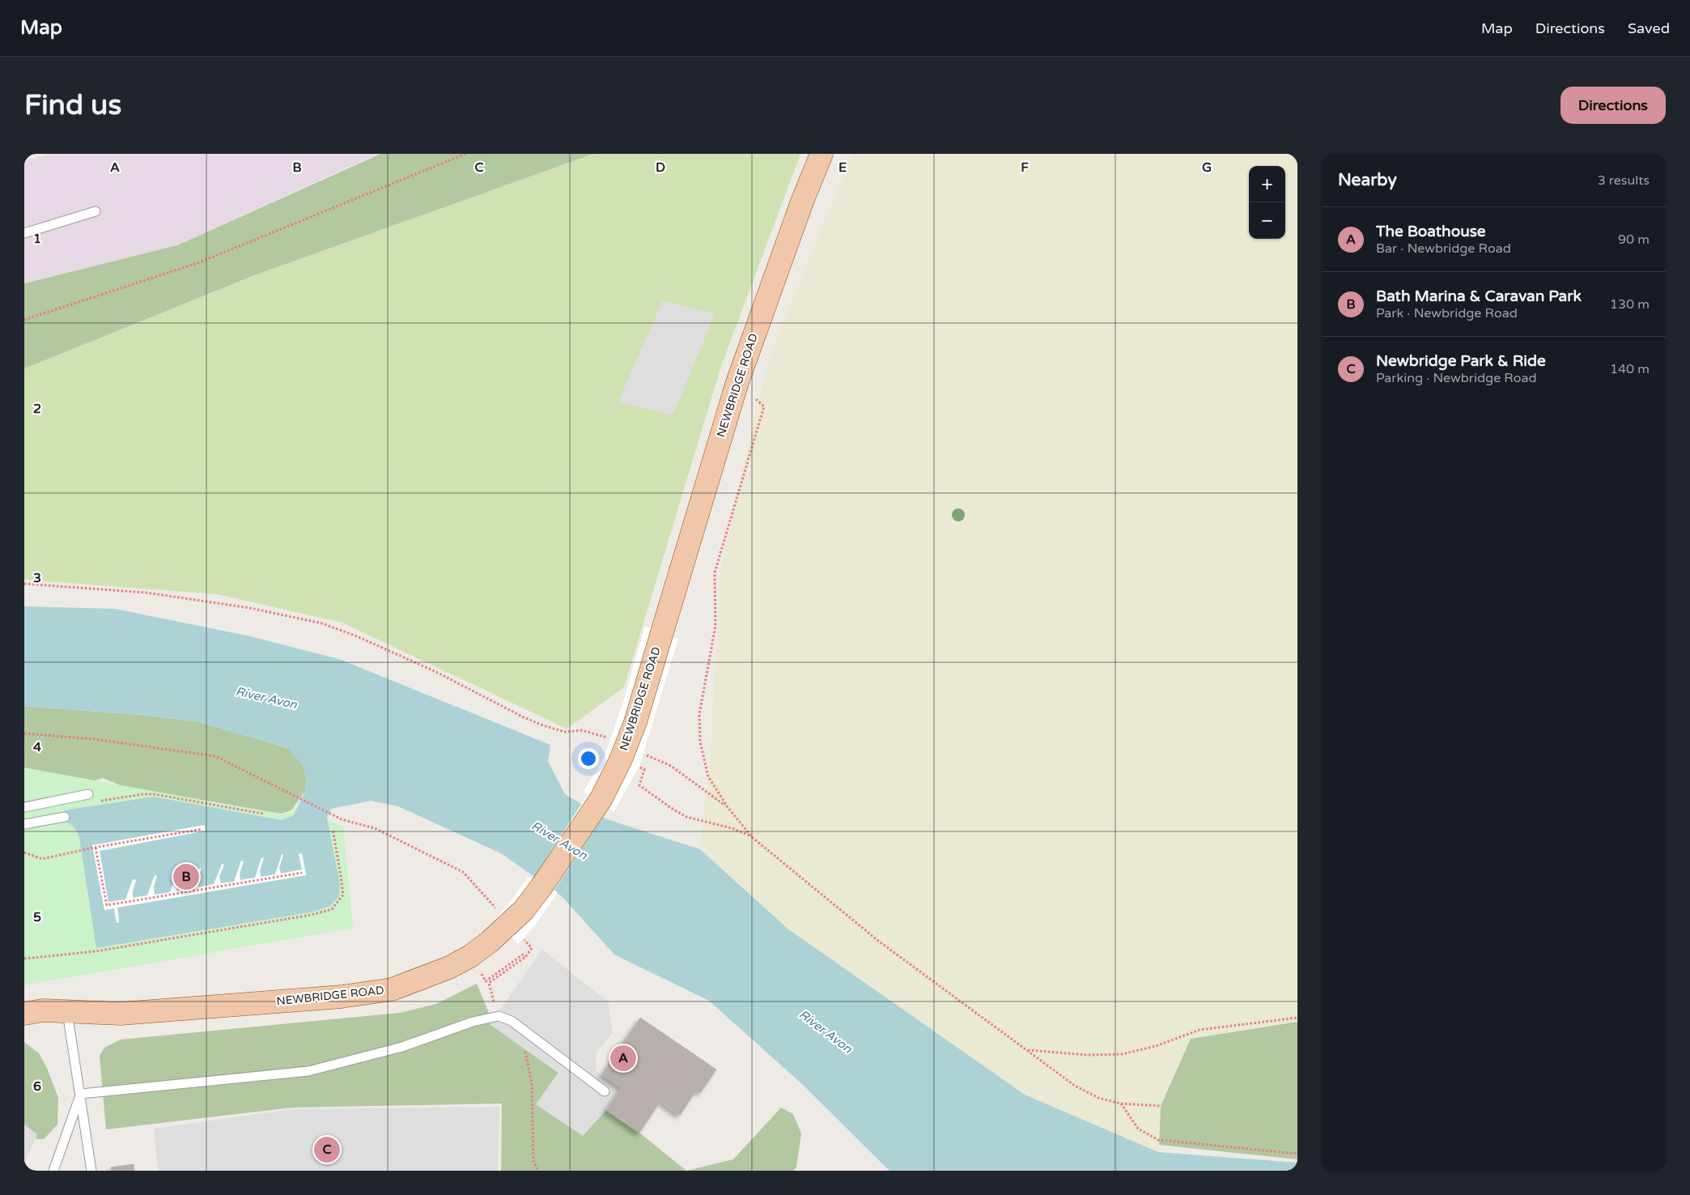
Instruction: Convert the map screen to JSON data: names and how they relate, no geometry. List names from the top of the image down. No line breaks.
{"streets":{"main road":["NEWBRIDGE ROAD"]},"water":["River Avon"],"page":{"header":"Map","nav":["Map","Directions","Saved"],"buttons":"Directions","title":"Find us","heading":["Nearby","3 results"],"map_buttons":["+","−"],"list":[{"mark":"A","name":"The Boathouse","note":"Bar · Newbridge Road","value":"90 m"},{"mark":"B","name":"Bath Marina & Caravan Park","note":"Park · Newbridge Road","value":"130 m"},{"mark":"C","name":"Newbridge Park & Ride","note":"Parking · Newbridge Road","value":"140 m"}],"pins":["B","A","C"]},"grid":{"columns":["A","B","C","D","E","F","G"],"rows":["1","2","3","4","5","6"]}}
